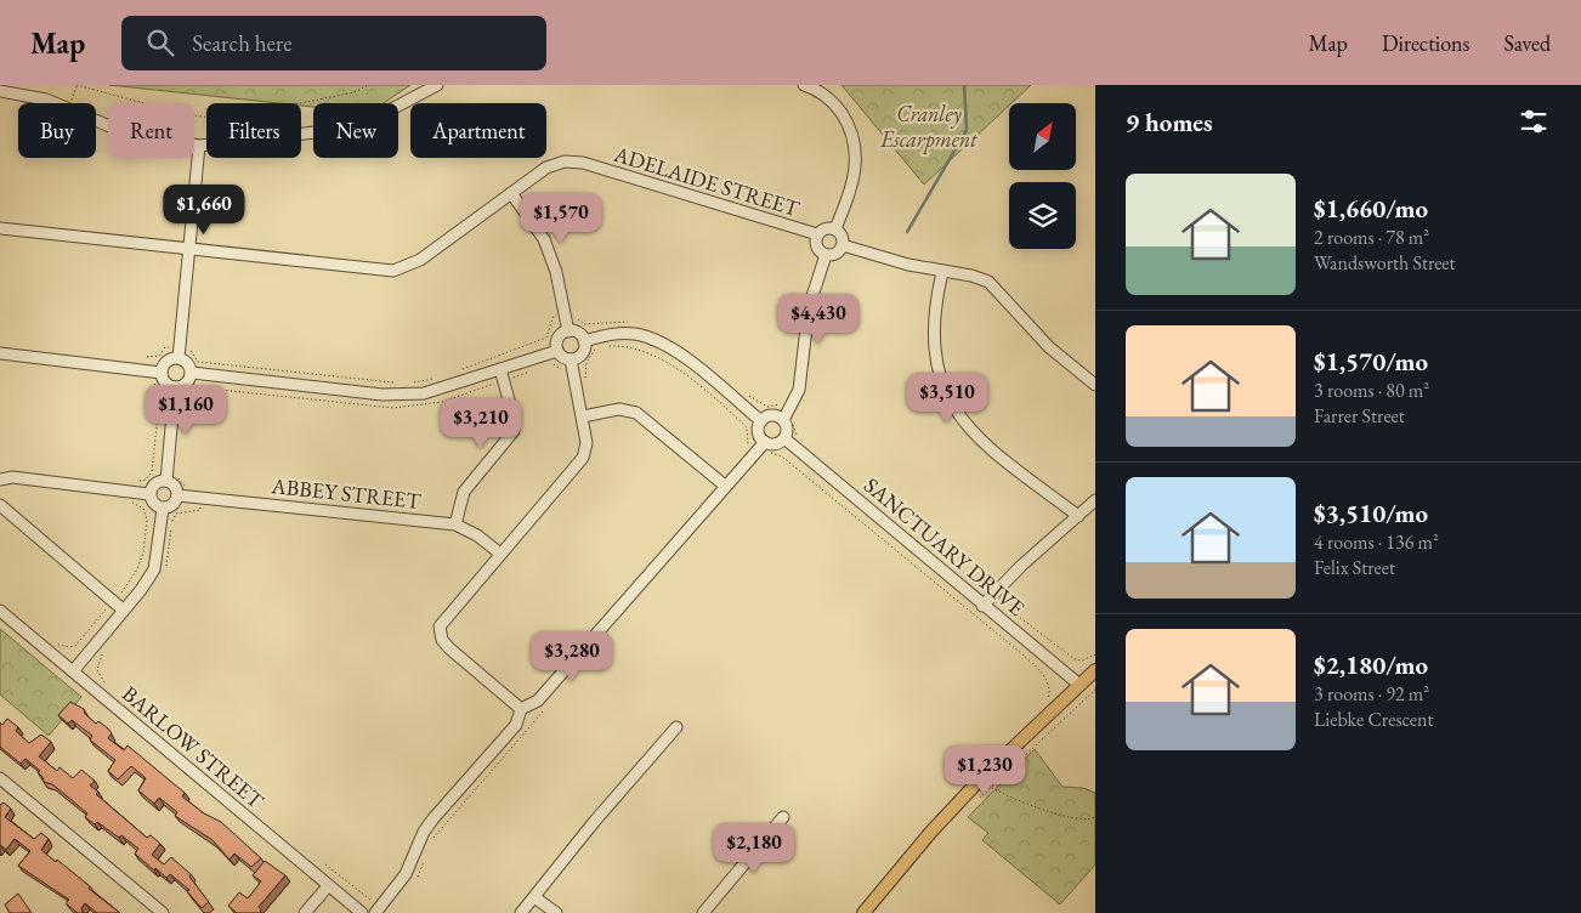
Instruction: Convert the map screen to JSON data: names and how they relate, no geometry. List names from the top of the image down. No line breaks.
{"streets":{"street":["ADELAIDE STREET","ABBEY STREET","SANCTUARY DRIVE","BARLOW STREET"]},"parks":["Cranley Escarpment"],"north":"top right","page":{"header":"Map","search":"Search here","nav":["Map","Directions","Saved"],"heading":"9 homes","chip":["Buy","Rent","Filters","New","Apartment"],"list":[{"name":"$1,660/mo","note":"2 rooms · 78 m² · Wandsworth Street"},{"name":"$1,570/mo","note":"3 rooms · 80 m² · Farrer Street"},{"name":"$3,510/mo","note":"4 rooms · 136 m² · Felix Street"},{"name":"$2,180/mo","note":"3 rooms · 92 m² · Liebke Crescent"}],"price":["$1,660","$1,570","$4,430","$3,510","$1,160","$3,210","$3,280","$1,230","$2,180"]}}
